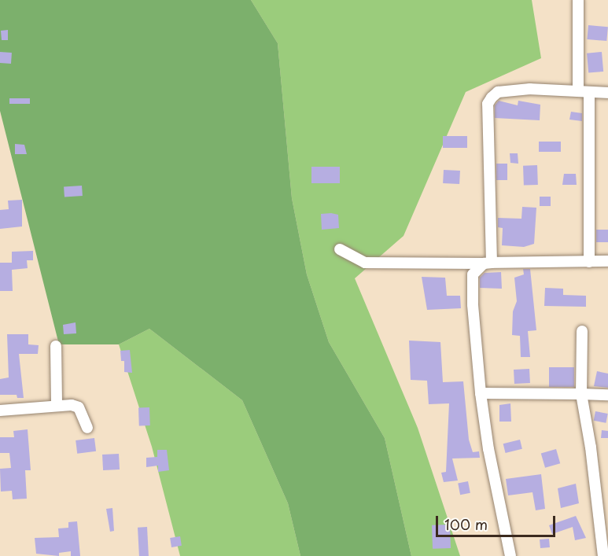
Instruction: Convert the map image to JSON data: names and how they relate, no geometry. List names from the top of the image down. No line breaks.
{"scale_bar":"100 m"}
